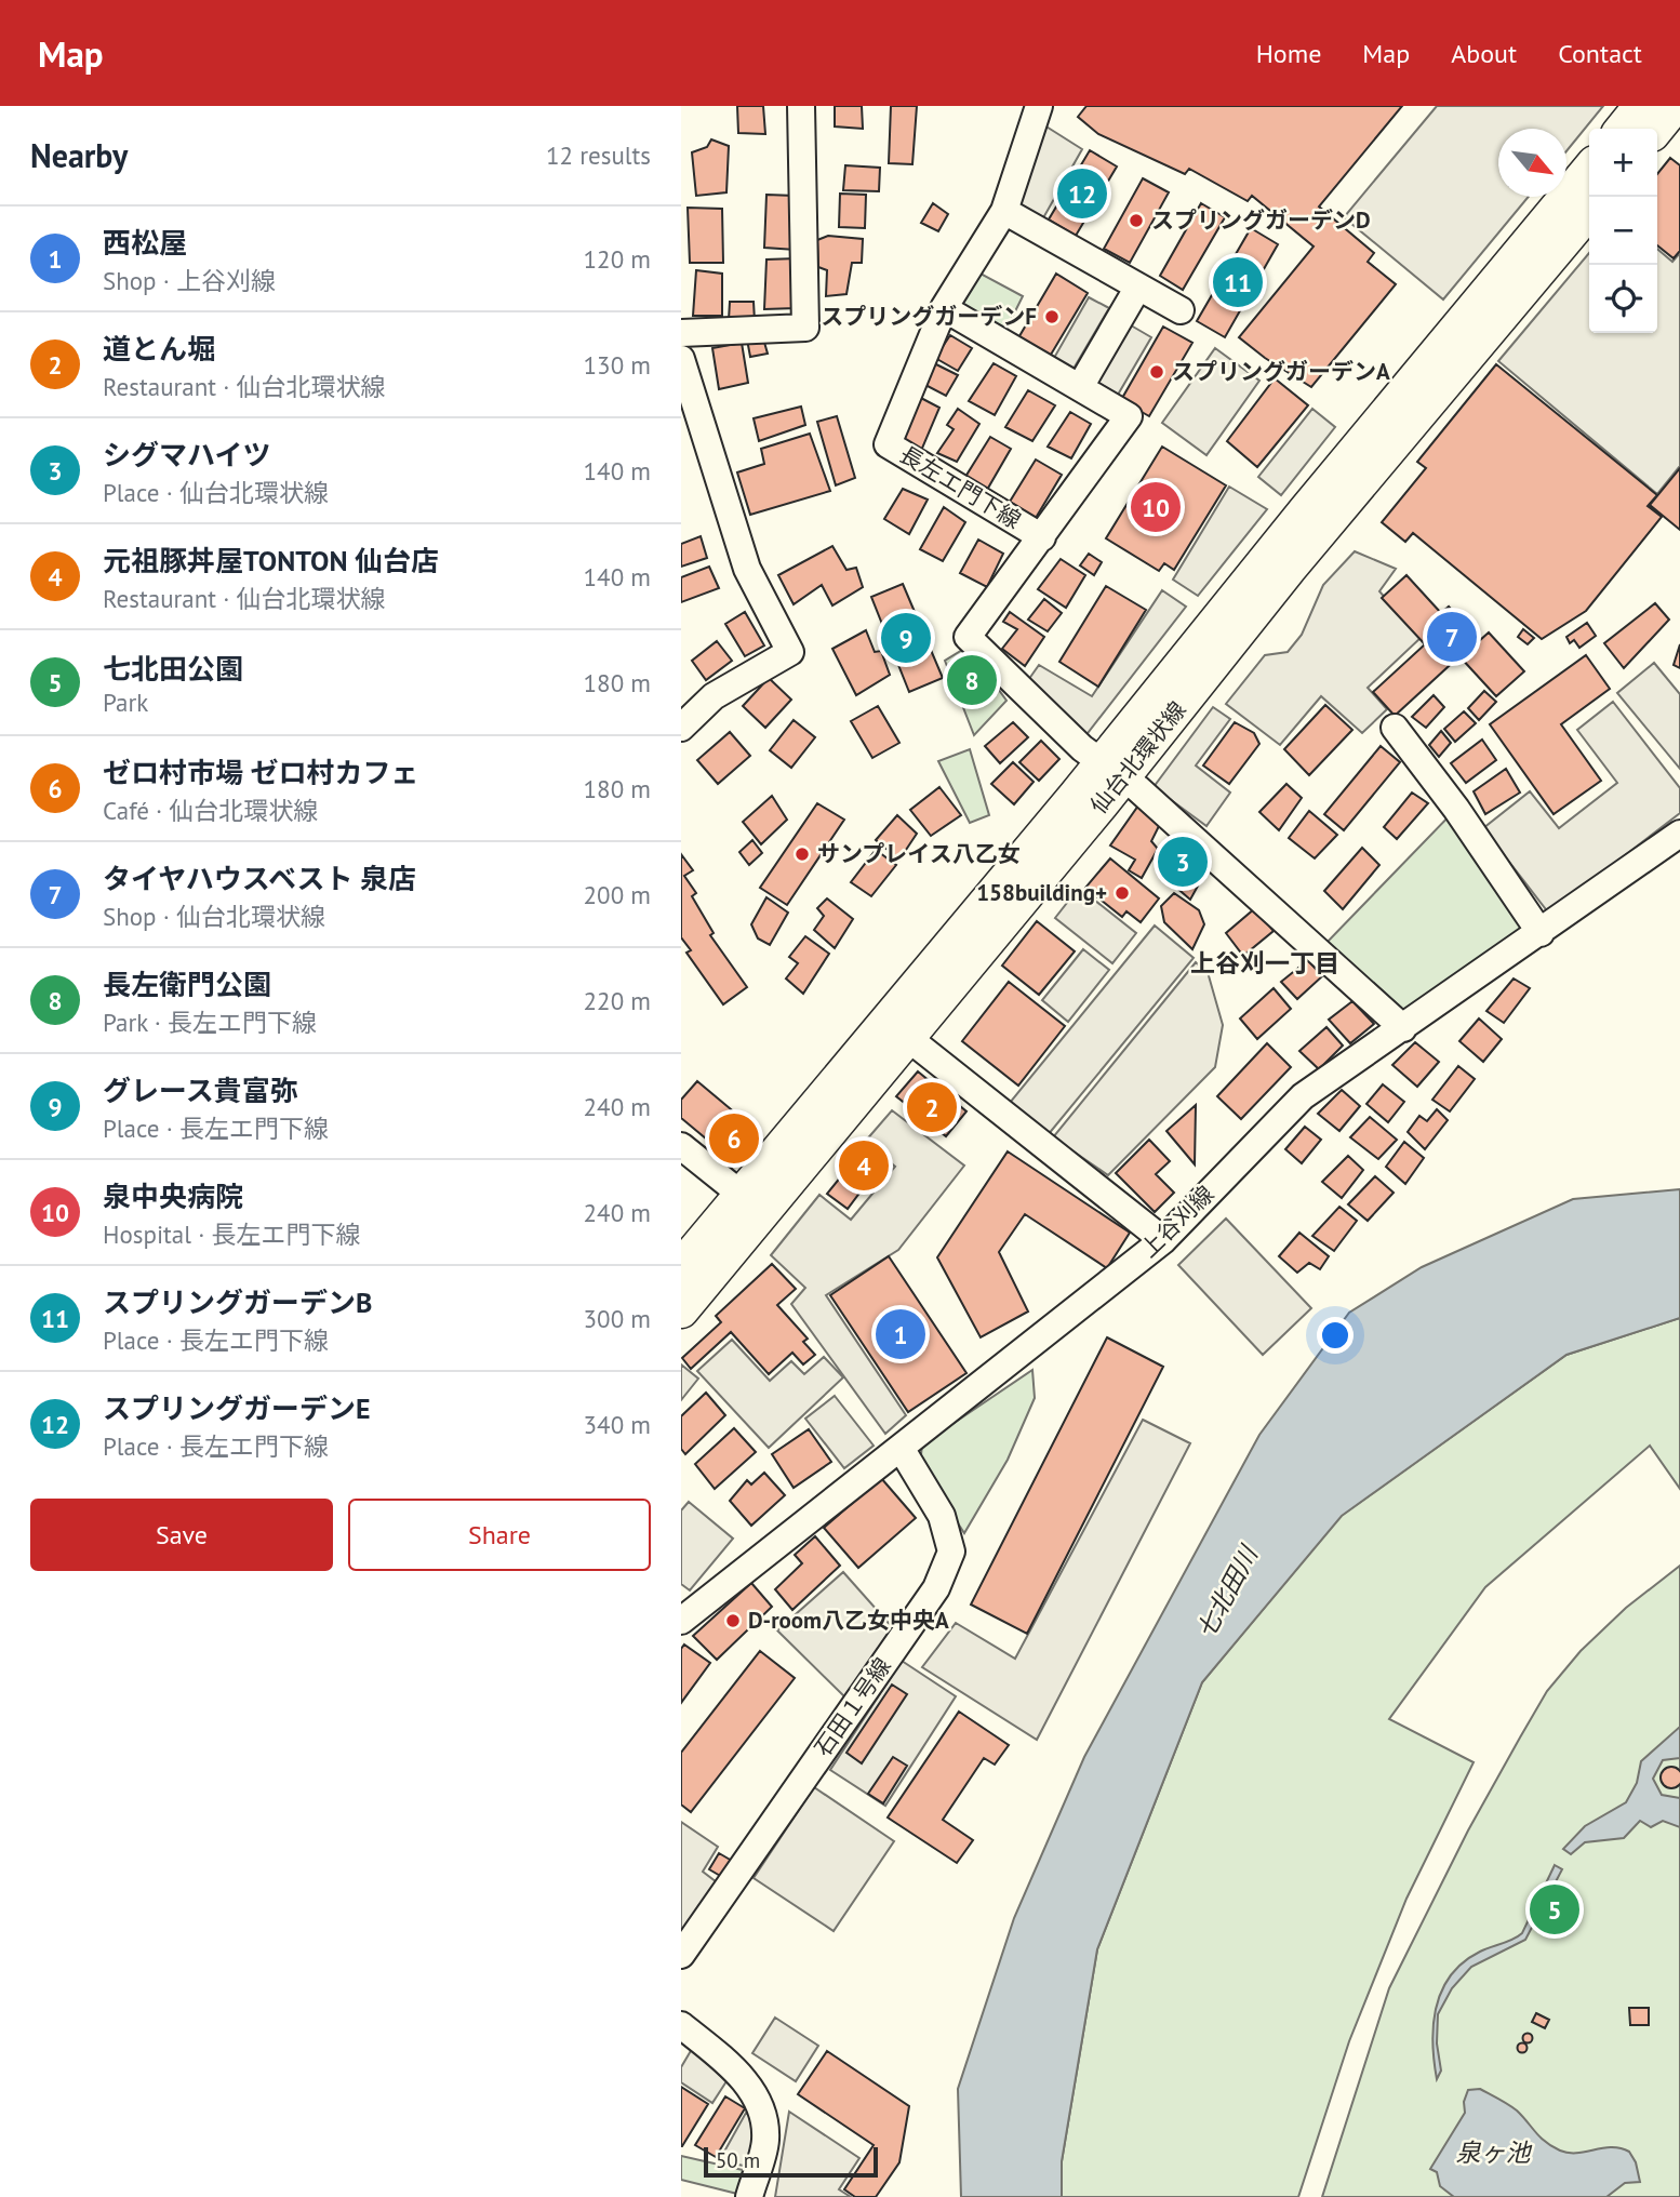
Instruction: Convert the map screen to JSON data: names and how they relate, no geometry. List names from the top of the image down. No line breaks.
{"streets":{"main road":["仙台北環状線"],"street":["長左エ門下線","上谷刈線","石田１号線"]},"crossings":[["長左エ門下線","仙台北環状線"],["上谷刈線","石田１号線"]],"districts":["上谷刈一丁目"],"water":["七北田川","泉ヶ池"],"places":["スプリングガーデンD","スプリングガーデンF","スプリングガーデンA","サンプレイス八乙女","158building+","D-room八乙女中央A"],"scale_bar":"50 m","north":"bottom right","page":{"header":"Map","nav":["Home","Map","About","Contact"],"heading":["Nearby","12 results"],"map_buttons":["+","−"],"pins":["12","11","10","7","9","8","3","2","6","4","1","5"],"list":[{"mark":"1","name":"西松屋","note":"Shop · 上谷刈線","value":"120 m"},{"mark":"2","name":"道とん堀","note":"Restaurant · 仙台北環状線","value":"130 m"},{"mark":"3","name":"シグマハイツ","note":"Place · 仙台北環状線","value":"140 m"},{"mark":"4","name":"元祖豚丼屋TONTON 仙台店","note":"Restaurant · 仙台北環状線","value":"140 m"},{"mark":"5","name":"七北田公園","note":"Park","value":"180 m"},{"mark":"6","name":"ゼロ村市場 ゼロ村カフェ","note":"Café · 仙台北環状線","value":"180 m"},{"mark":"7","name":"タイヤハウスベスト 泉店","note":"Shop · 仙台北環状線","value":"200 m"},{"mark":"8","name":"長左衛門公園","note":"Park · 長左エ門下線","value":"220 m"},{"mark":"9","name":"グレース貴富弥","note":"Place · 長左エ門下線","value":"240 m"},{"mark":"10","name":"泉中央病院","note":"Hospital · 長左エ門下線","value":"240 m"},{"mark":"11","name":"スプリングガーデンB","note":"Place · 長左エ門下線","value":"300 m"},{"mark":"12","name":"スプリングガーデンE","note":"Place · 長左エ門下線","value":"340 m"}],"buttons":["Save","Share"],"scale":"50 m"}}
